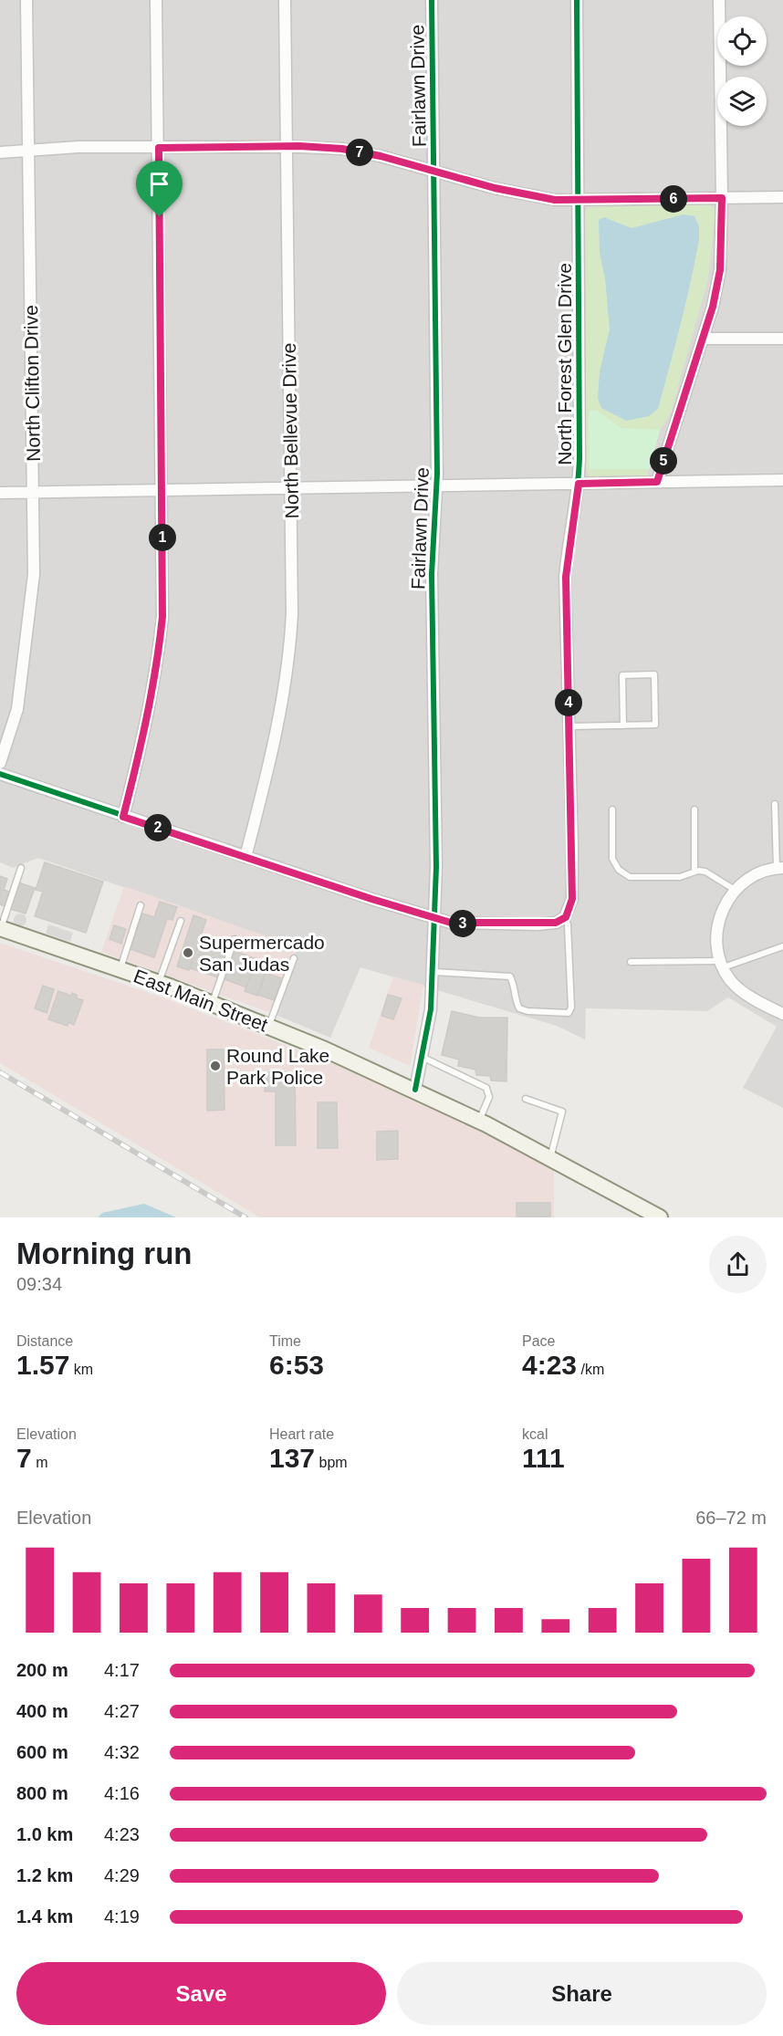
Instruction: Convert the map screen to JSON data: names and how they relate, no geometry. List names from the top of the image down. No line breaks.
{"streets":{"main road":["East Main Street"],"street":["Fairlawn Drive","North Forest Glen Drive","North Clifton Drive","North Bellevue Drive"]},"crossings":[["Fairlawn Drive","East Main Street"]],"places":["Supermercado San Judas","Round Lake Park Police"],"page":{"pins":["7","6","5","1","4","2","3"],"heading":["Morning run","09:34"],"stats":[["Distance","1.57 km"],["Time","6:53"],["Pace","4:23 /km"],["Elevation","7 m"],["Heart rate","137 bpm"],["kcal","111"]],"chart":["Elevation","66–72 m"],"list":[{"name":"200 m","note":"4:17"},{"name":"400 m","note":"4:27"},{"name":"600 m","note":"4:32"},{"name":"800 m","note":"4:16"},{"name":"1.0 km","note":"4:23"},{"name":"1.2 km","note":"4:29"},{"name":"1.4 km","note":"4:19"}],"buttons":["Save","Share"]}}
